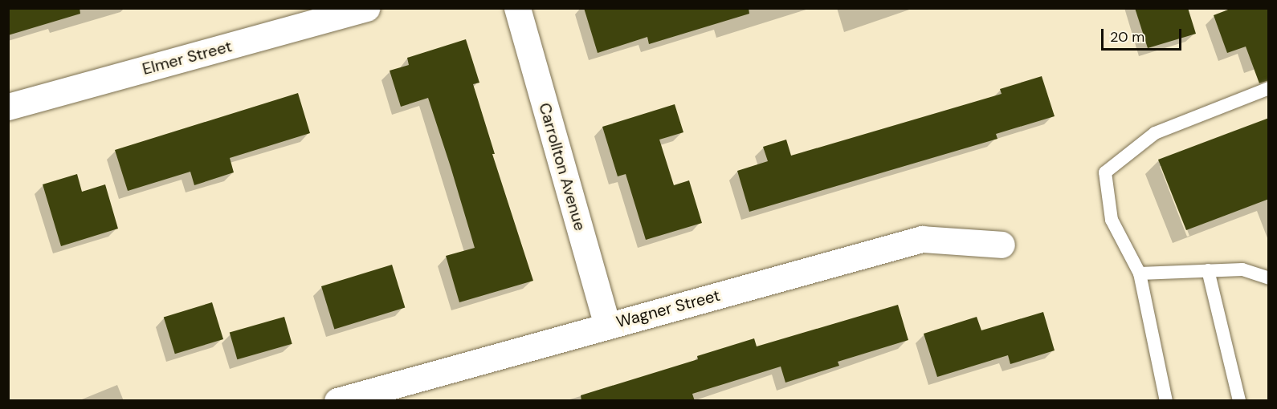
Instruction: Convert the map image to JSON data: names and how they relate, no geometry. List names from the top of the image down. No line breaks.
{"streets":{"street":["Elmer Street","Carrollton Avenue","Wagner Street"]},"crossings":[["Carrollton Avenue","Wagner Street"]],"scale_bar":"20 m"}
